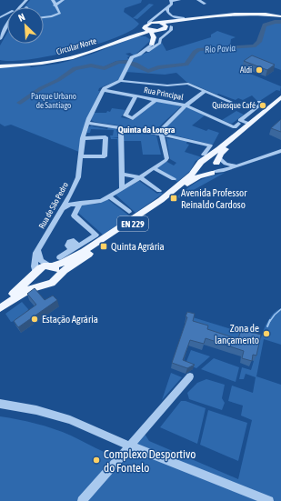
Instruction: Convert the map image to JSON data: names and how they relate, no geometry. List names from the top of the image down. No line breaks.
{"streets":{"main road":["Circular Norte","EN 229"],"street":["Rua Principal","Rua de São Pedro"]},"crossings":[["Rua Principal","Rua de São Pedro"]],"districts":["Quinta da Longra"],"water":["Rio Pavia"],"parks":["Parque Urbano de Santiago"],"places":{"other":["Aldi","Quiosque Café","Estação Agrária","Zona de lançamento","Complexo Desportivo do Fontelo"],"transit":["Avenida Professor Reinaldo Cardoso","Quinta Agrária"]},"north":"top left"}
